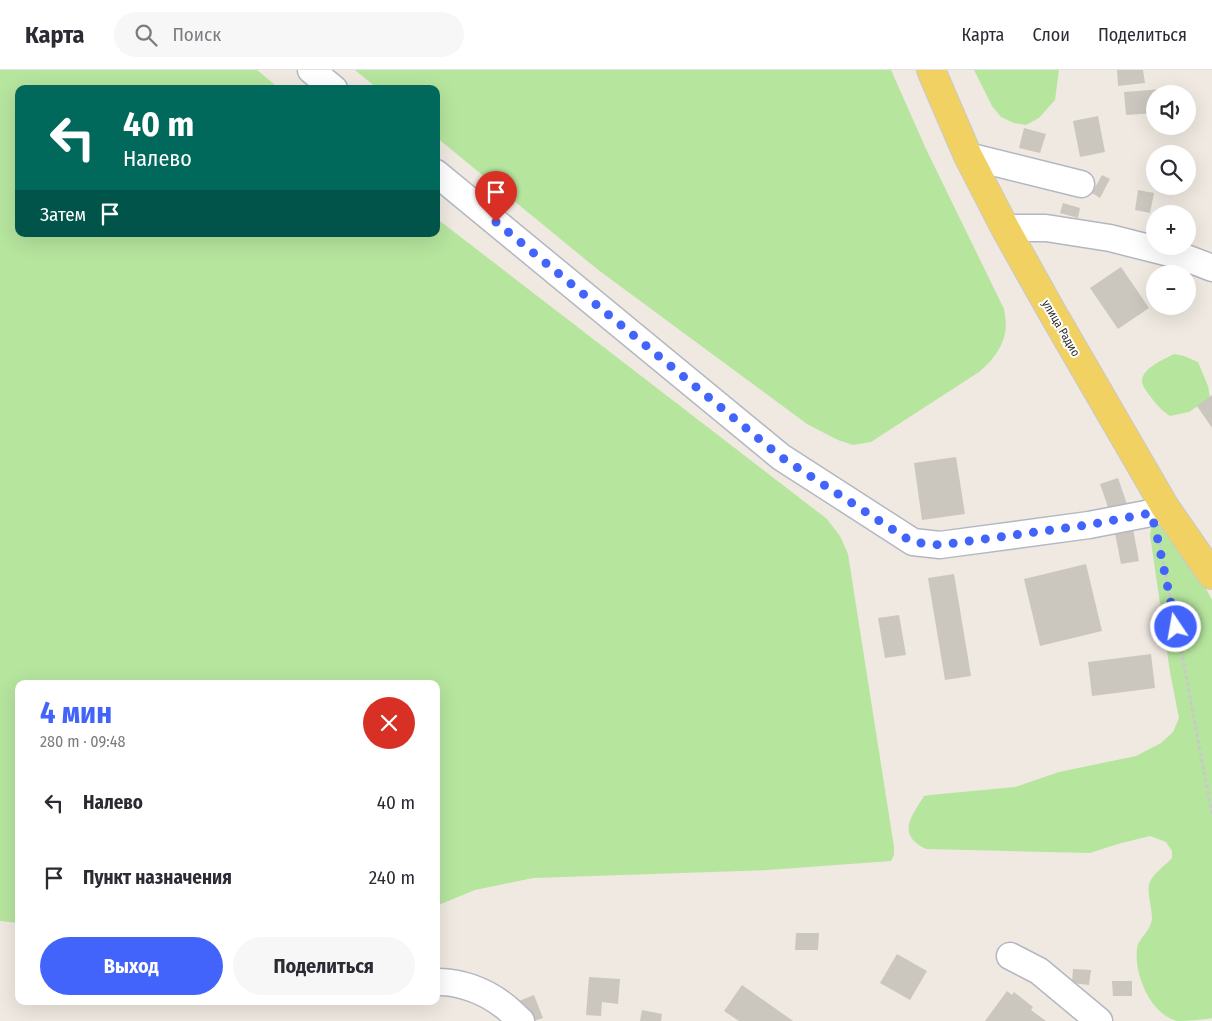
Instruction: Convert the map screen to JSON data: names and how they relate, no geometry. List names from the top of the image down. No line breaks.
{"streets":{"main road":["улица Радио"]},"page":{"header":"Карта","search":"Поиск","nav":["Карта","Слои","Поделиться"],"map_buttons":["+","−"],"turn":["40 m","Налево"],"then":"Затем","heading":["4 мин","280 m · 09:48"],"list":[{"name":"Налево","value":"40 m"},{"name":"Пункт назначения","value":"240 m"}],"buttons":["Выход","Поделиться"]}}
